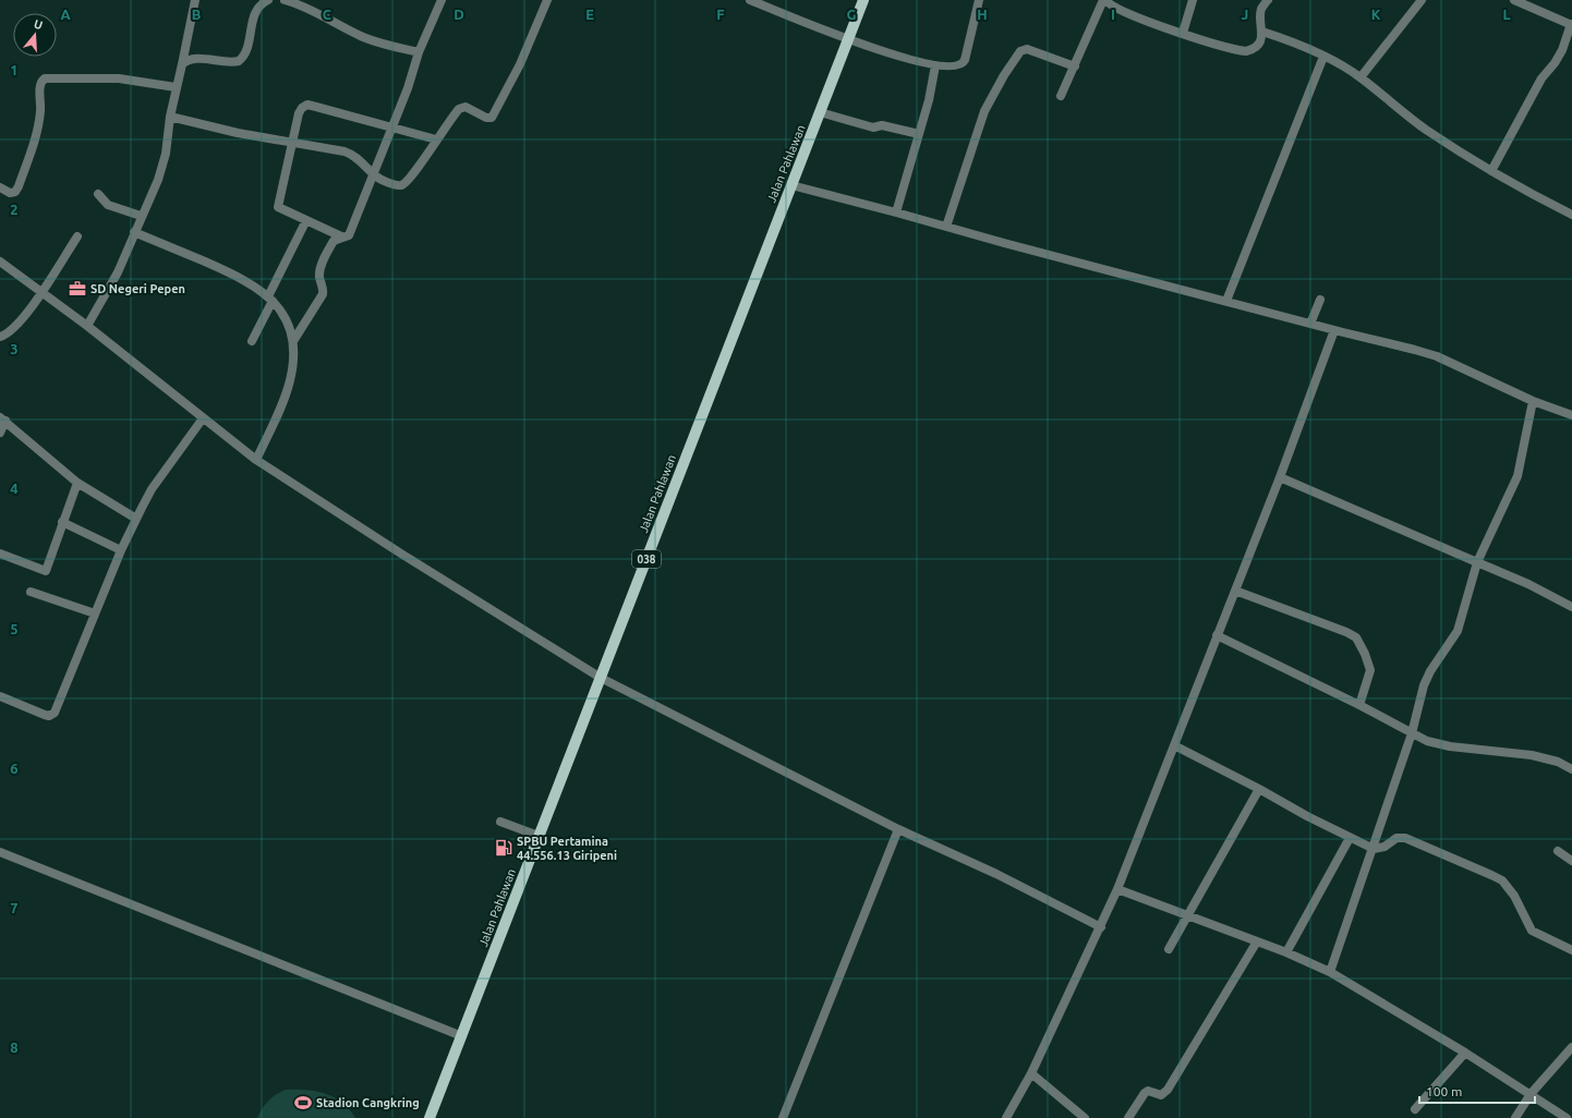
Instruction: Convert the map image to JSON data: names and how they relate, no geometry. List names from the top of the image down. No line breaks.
{"streets":{"main road":["Jalan Pahlawan","038"]},"places":{"office":["SD Negeri Pepen"],"fuel station":["SPBU Pertamina 44.556.13 Giripeni"],"sports":["Stadion Cangkring"]},"scale_bar":"100 m","north":"top","grid":{"columns":["A","B","C","D","E","F","G","H","I","J","K","L"],"rows":["1","2","3","4","5","6","7","8"]}}
